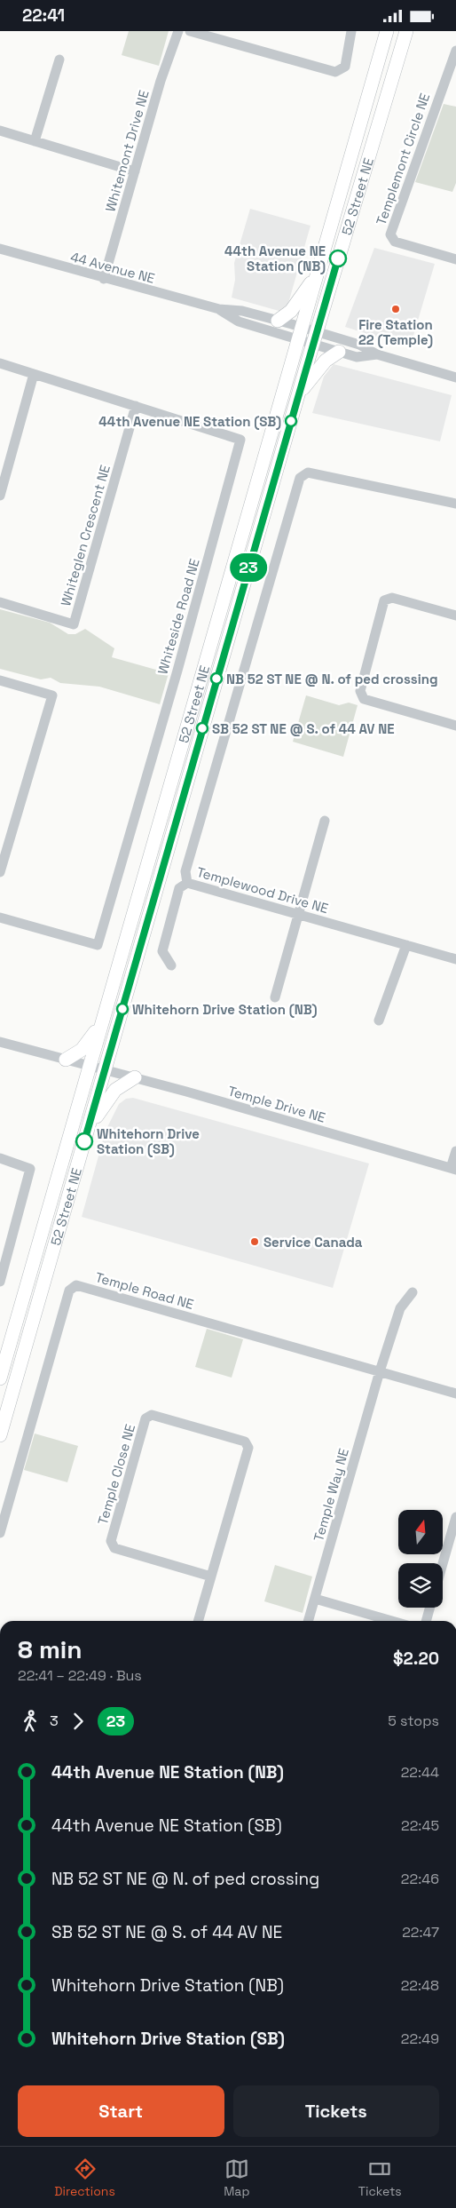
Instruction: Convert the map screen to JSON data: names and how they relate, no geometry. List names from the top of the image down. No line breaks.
{"streets":{"main road":["52 Street NE"],"street":["Whitemont Drive NE","Templemont Circle NE","44 Avenue NE","Whiteglen Crescent NE","Whiteside Road NE","Templewood Drive NE","Temple Drive NE","Temple Road NE","Temple Close NE","Temple Way NE"]},"crossings":[["Whitemont Drive NE","44 Avenue NE"],["52 Street NE","44 Avenue NE"],["52 Street NE","Temple Drive NE"],["Whiteglen Crescent NE","Whiteside Road NE"],["Temple Road NE","Temple Way NE"]],"places":["44th Avenue NE Station (NB)","Fire Station 22 (Temple)","44th Avenue NE Station (SB)","NB 52 ST NE @ N. of ped crossing","SB 52 ST NE @ S. of 44 AV NE","Whitehorn Drive Station (NB)","Whitehorn Drive Station (SB)","Service Canada"],"lines":["bus line 23"],"north":"top","page":{"status":"22:41","on_map":"23","heading":["8 min","22:41 – 22:49 · Bus","$2.20"],"legs":["3","23","5 stops"],"list":[{"name":"44th Avenue NE Station (NB)","value":"22:44"},{"name":"44th Avenue NE Station (SB)","value":"22:45"},{"name":"NB 52 ST NE @ N. of ped crossing","value":"22:46"},{"name":"SB 52 ST NE @ S. of 44 AV NE","value":"22:47"},{"name":"Whitehorn Drive Station (NB)","value":"22:48"},{"name":"Whitehorn Drive Station (SB)","value":"22:49"}],"buttons":["Start","Tickets"],"tabs":["Directions","Map","Tickets"]}}
